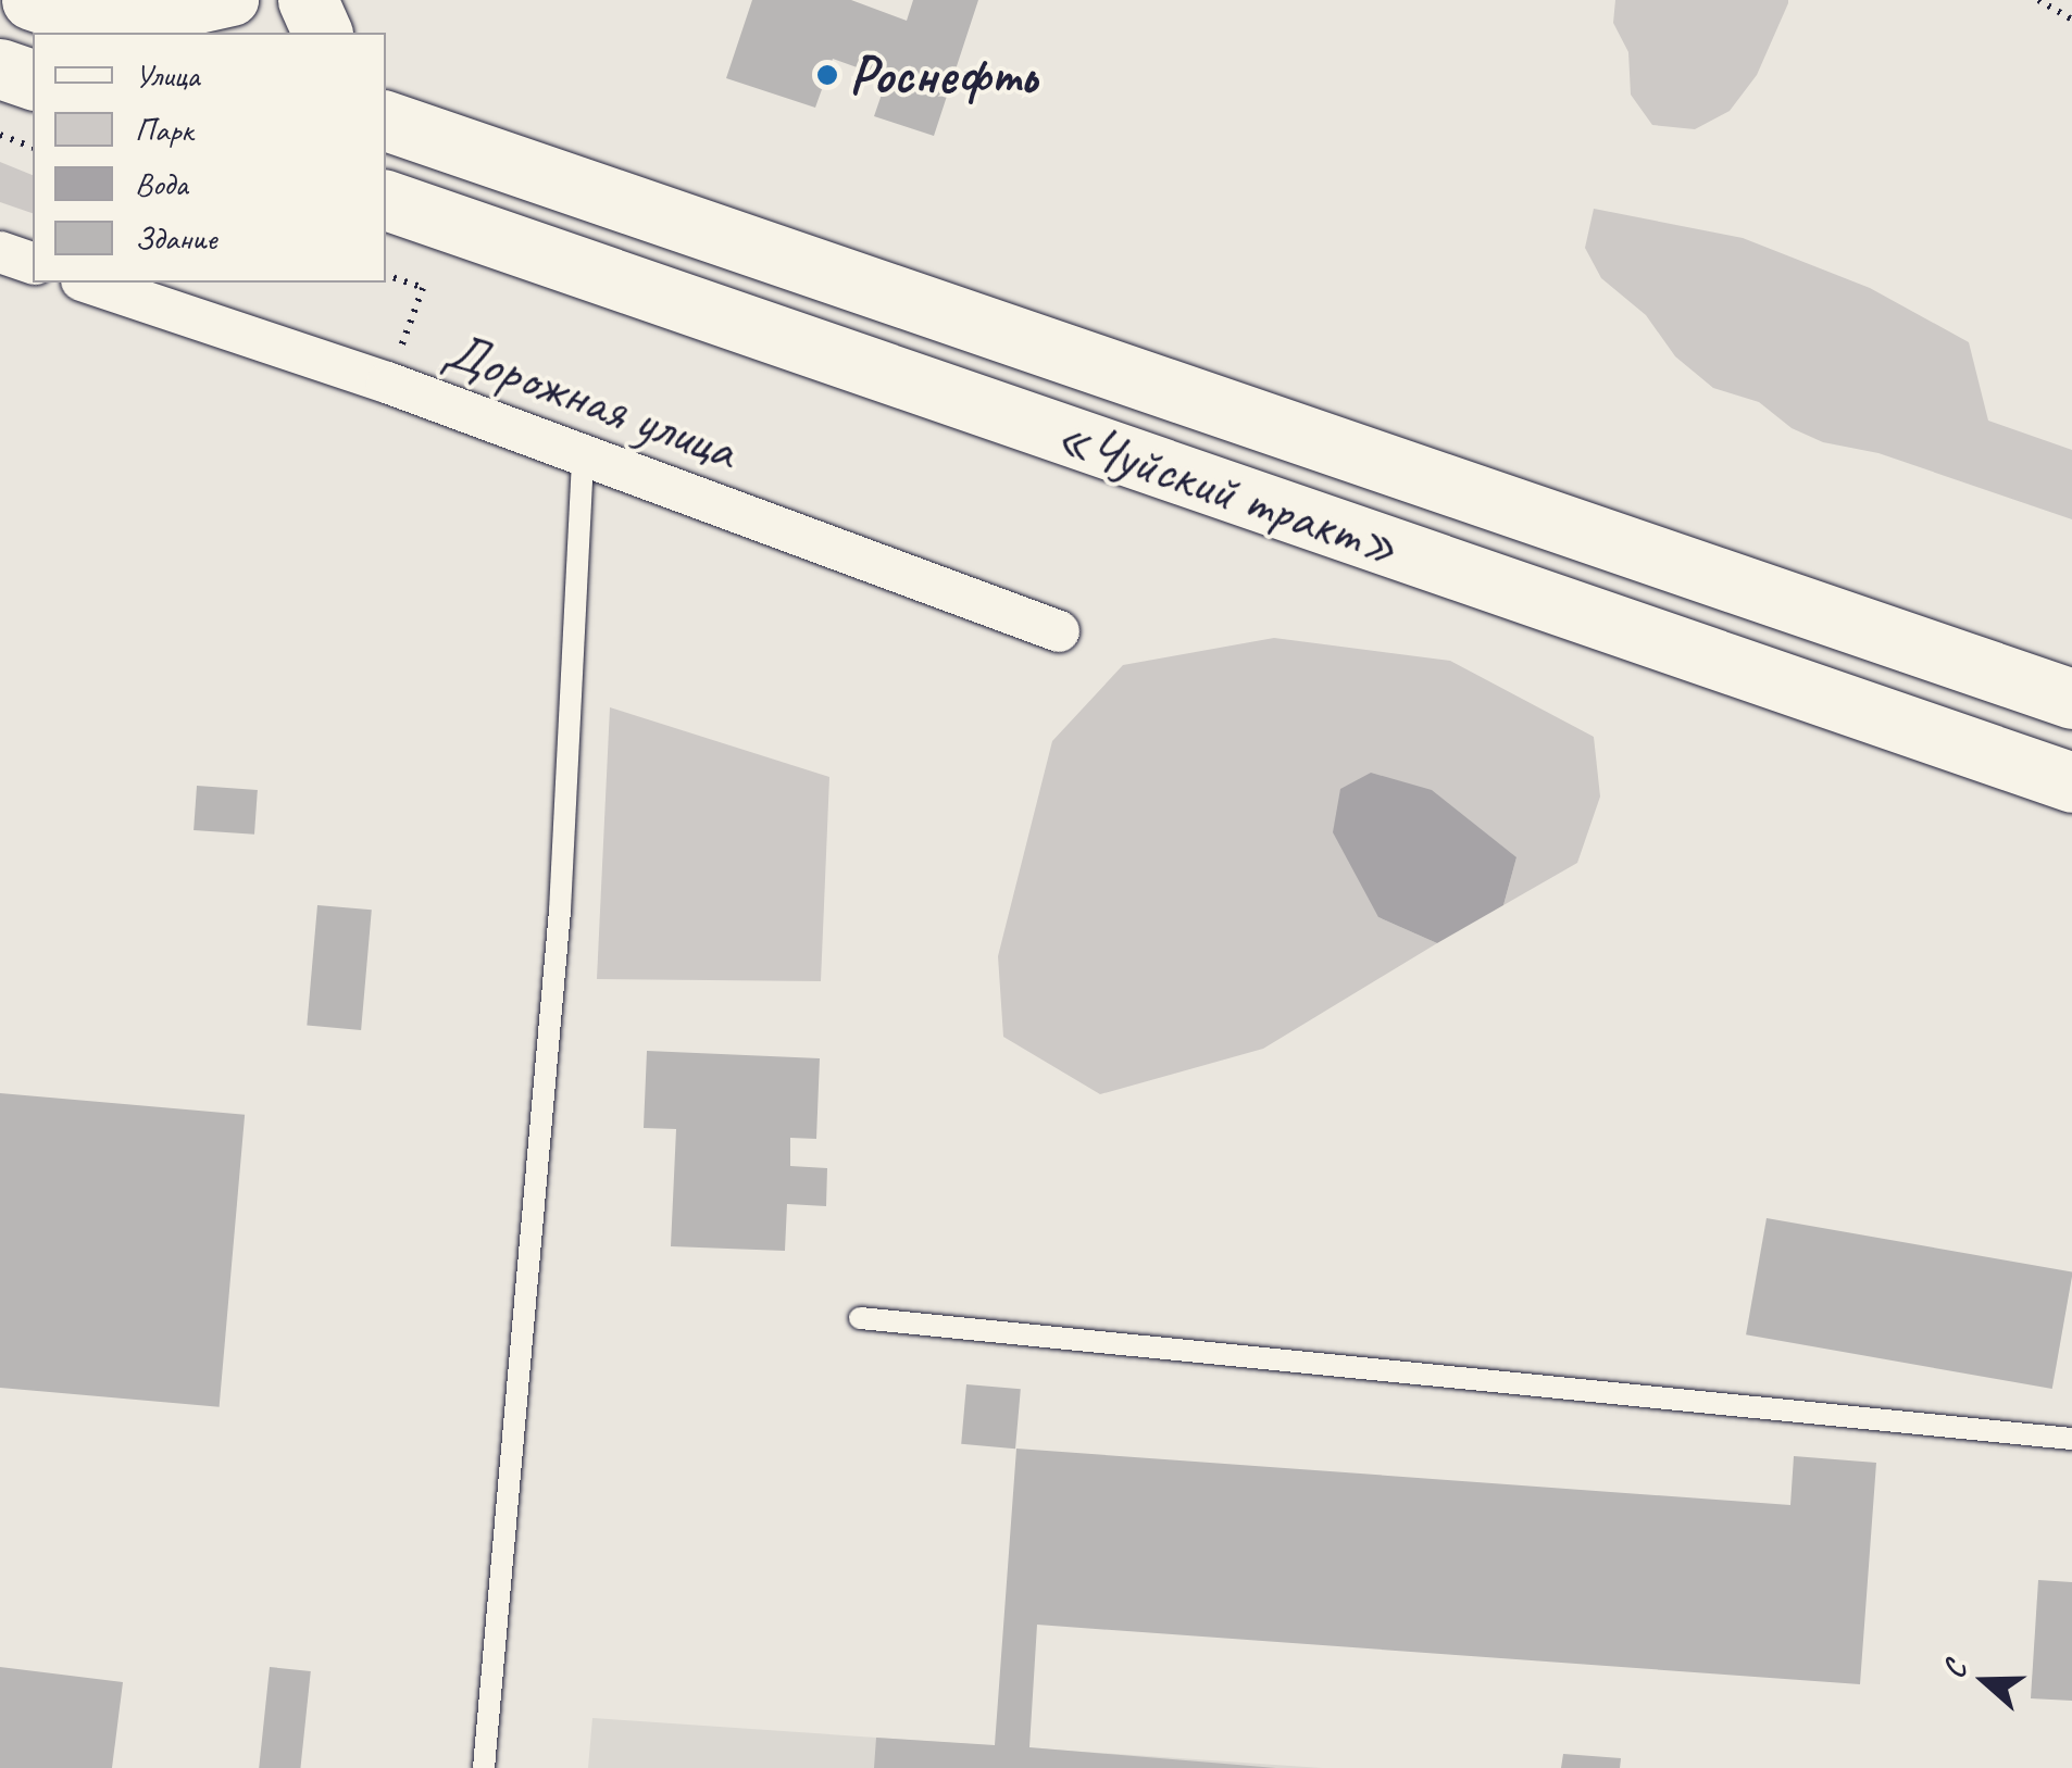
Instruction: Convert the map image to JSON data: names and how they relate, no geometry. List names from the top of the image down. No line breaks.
{"streets":{"highway":["«Чуйский тракт»"],"street":["Дорожная улица"]},"places":["Роснефть"],"legend":["Улица","Парк","Вода","Здание"],"north":"left"}
